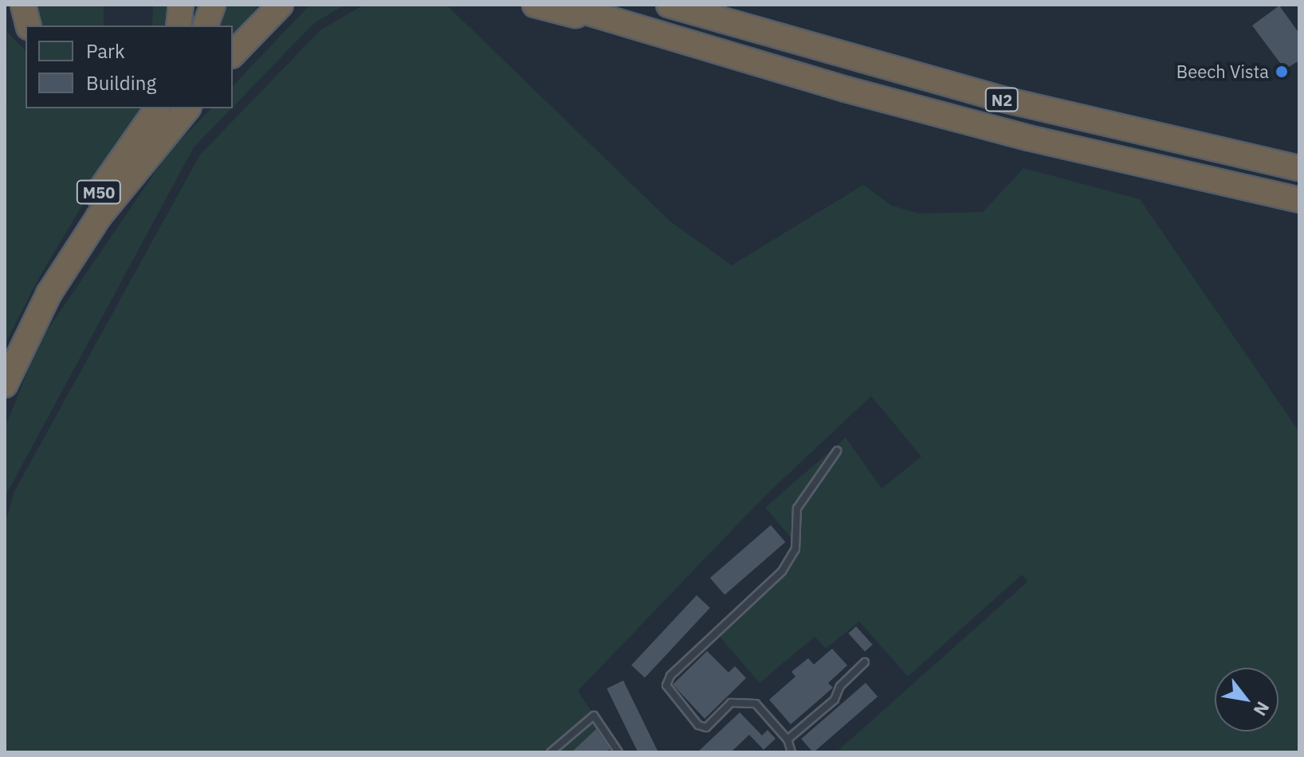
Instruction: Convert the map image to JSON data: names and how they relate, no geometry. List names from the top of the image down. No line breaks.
{"streets":{"highway":["N2","M50"]},"places":["Beech Vista"],"legend":["Park","Building"],"north":"bottom right"}
